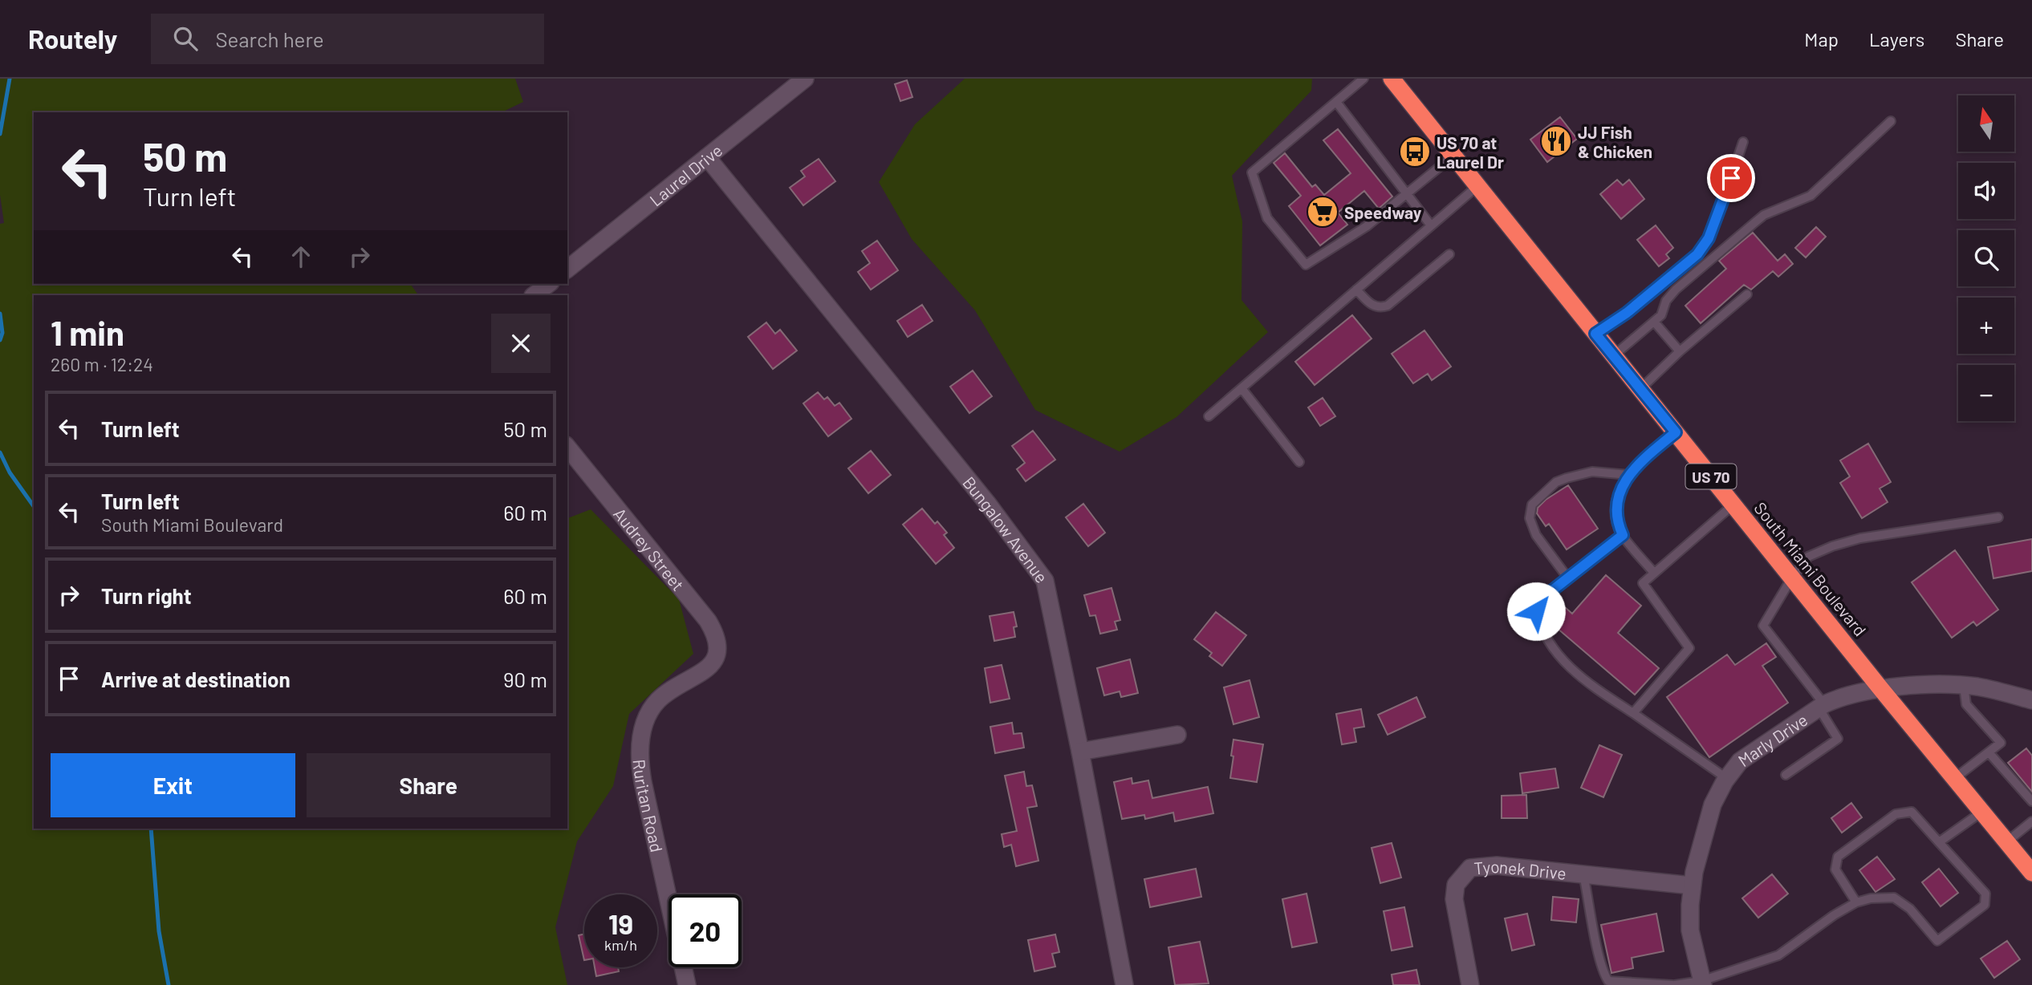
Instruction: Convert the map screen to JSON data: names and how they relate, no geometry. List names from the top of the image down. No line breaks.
{"streets":{"highway":["US 70","South Miami Boulevard"],"street":["Laurel Drive","Bungalow Avenue","Audrey Street","Marly Drive","Ruritan Road","Tyonek Drive"]},"crossings":[["Laurel Drive","Bungalow Avenue"],["Audrey Street","Ruritan Road"],["South Miami Boulevard","Marly Drive"],["Marly Drive","Tyonek Drive"]],"places":{"restaurant":["JJ Fish & Chicken"],"bus stop":["US 70 at Laurel Dr"],"supermarket":["Speedway"]},"north":"top","page":{"header":"Routely","search":"Search here","nav":["Map","Layers","Share"],"map_buttons":["+","−"],"turn":["50 m","Turn left"],"heading":["1 min","260 m · 12:24"],"list":[{"name":"Turn left","value":"50 m"},{"name":"Turn left","note":"South Miami Boulevard","value":"60 m"},{"name":"Turn right","value":"60 m"},{"name":"Arrive at destination","value":"90 m"}],"buttons":["Exit","Share"],"speed":"19 km/h","limit":"20"}}
